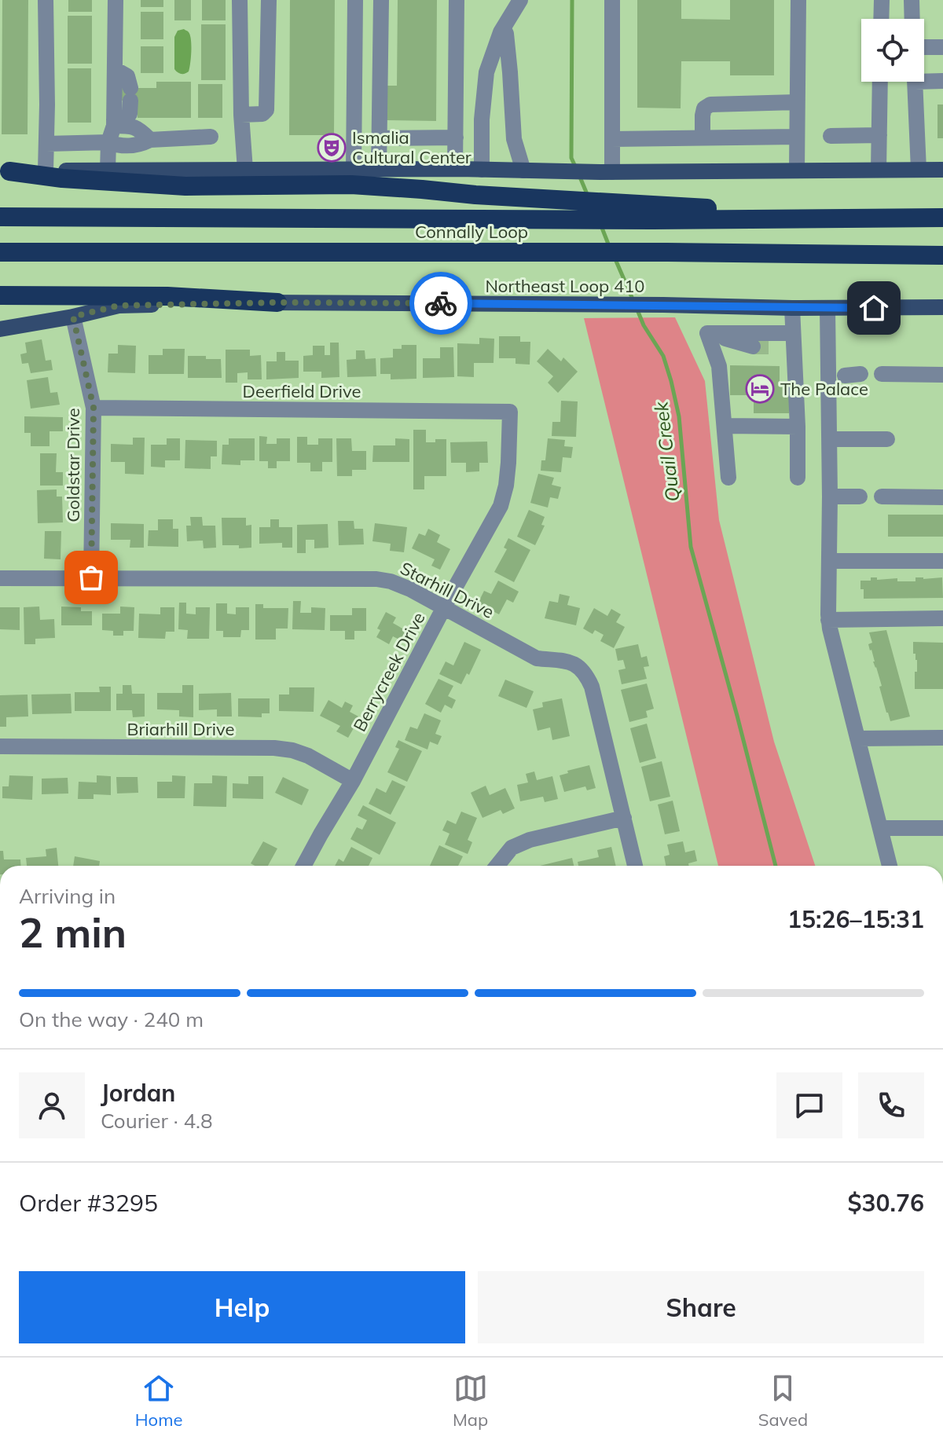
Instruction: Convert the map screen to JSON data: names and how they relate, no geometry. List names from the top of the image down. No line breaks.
{"streets":{"highway":["Connally Loop"],"main road":["Northeast Loop 410"],"street":["Deerfield Drive","Goldstar Drive","Starhill Drive","Berrycreek Drive","Briarhill Drive"]},"crossings":[["Northeast Loop 410","Goldstar Drive"],["Deerfield Drive","Goldstar Drive"],["Deerfield Drive","Berrycreek Drive"],["Goldstar Drive","Starhill Drive"],["Starhill Drive","Berrycreek Drive"],["Berrycreek Drive","Briarhill Drive"]],"water":["Quail Creek"],"places":{"theatre":["Ismalia Cultural Center"],"hotel":["The Palace"]},"page":{"heading":["2 min","Arriving in","15:26–15:31"],"panel":["Jordan","Courier · 4.8","Order #3295","$30.76"],"bar":"On the way · 240 m","buttons":["Help","Share"],"tabs":["Home","Map","Saved"]}}
